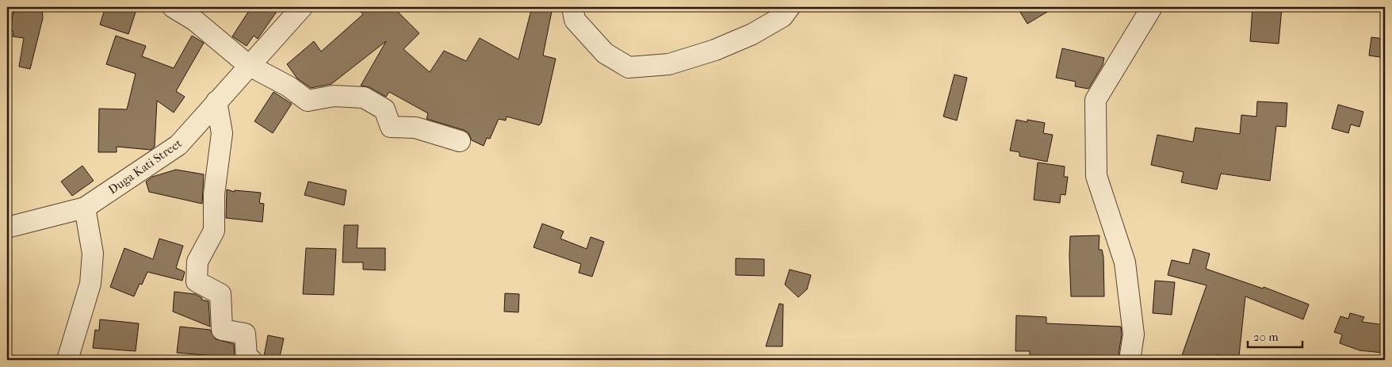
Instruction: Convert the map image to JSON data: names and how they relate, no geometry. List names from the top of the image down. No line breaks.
{"streets":{"street":["Duga Kati Street"]},"scale_bar":"20 m"}
